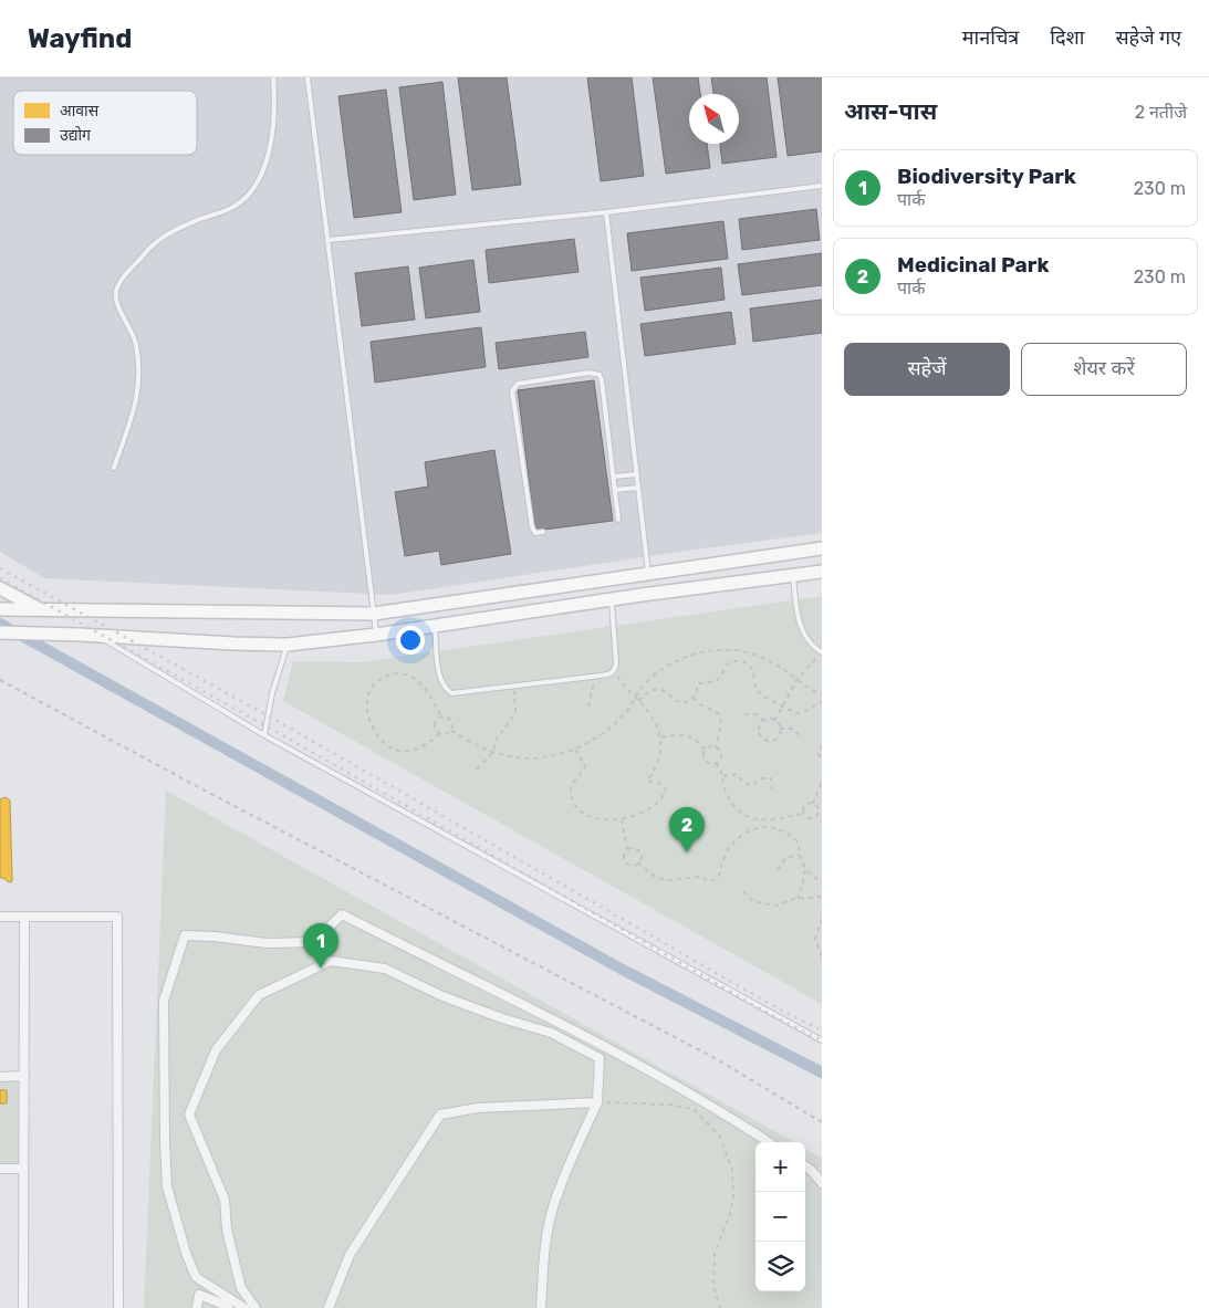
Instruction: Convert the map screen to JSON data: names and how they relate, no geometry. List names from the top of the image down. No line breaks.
{"legend":["आवास","उद्योग"],"north":"top left","page":{"header":"Wayfind","nav":["मानचित्र","दिशा","सहेजे गए"],"heading":["आस-पास","2 नतीजे"],"list":[{"mark":"1","name":"Biodiversity Park","note":"पार्क","value":"230 m"},{"mark":"2","name":"Medicinal Park","note":"पार्क","value":"230 m"}],"buttons":["सहेजें","शेयर करें"],"pins":["2","1"],"map_buttons":["+","−"]}}
